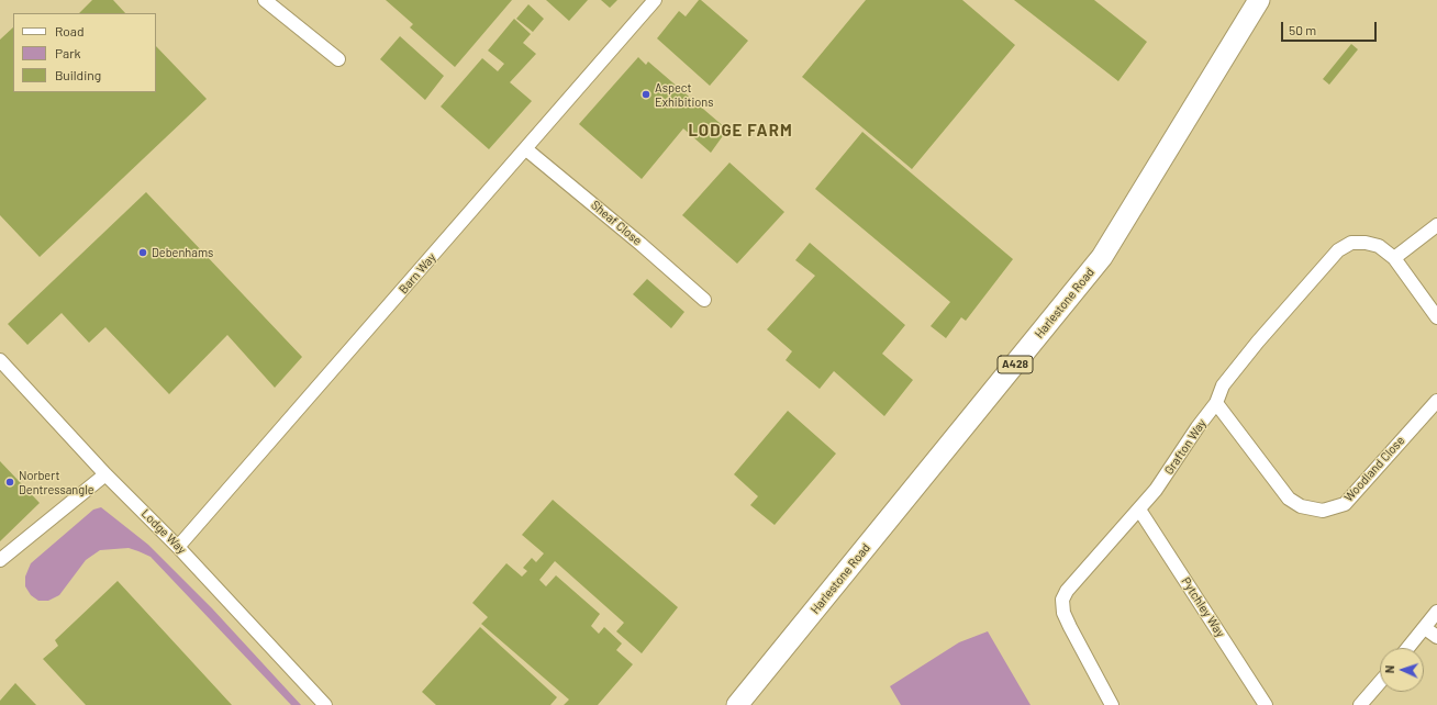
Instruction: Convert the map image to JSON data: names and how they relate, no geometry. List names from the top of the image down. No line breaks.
{"streets":{"main road":["Harlestone Road","A428"],"street":["Sheaf Close","Barn Way","Grafton Way","Woodland Close","Lodge Way","Pytchley Way"]},"crossings":[["Sheaf Close","Barn Way"],["Barn Way","Lodge Way"],["Grafton Way","Woodland Close"],["Grafton Way","Pytchley Way"]],"districts":["LODGE FARM"],"places":["Aspect Exhibitions","Debenhams","Norbert Dentressangle"],"legend":["Road","Park","Building"],"scale_bar":"50 m","north":"left"}
